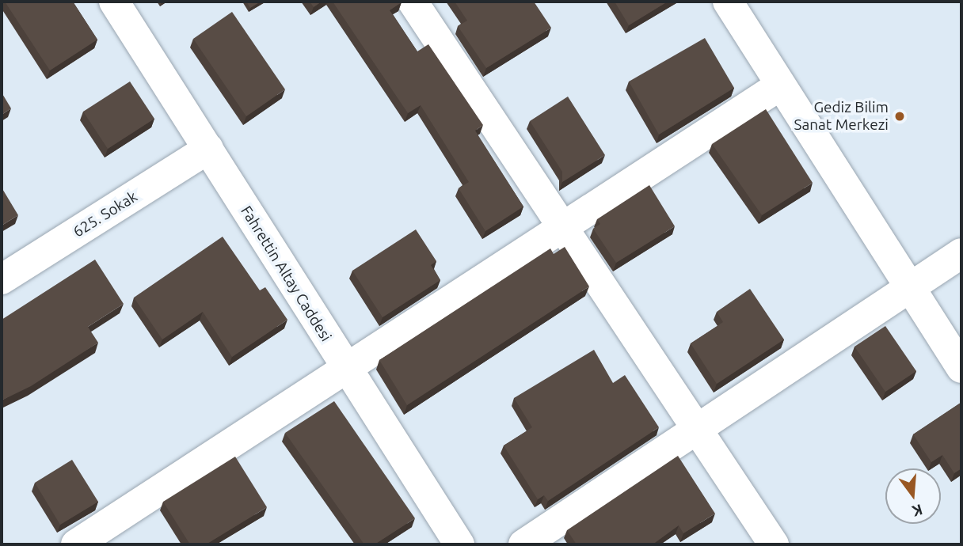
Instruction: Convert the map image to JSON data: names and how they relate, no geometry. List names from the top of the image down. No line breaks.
{"streets":{"street":["625. Sokak","Fahrettin Altay Caddesi"]},"crossings":[["625. Sokak","Fahrettin Altay Caddesi"]],"places":["Gediz Bilim Sanat Merkezi"],"north":"bottom"}
